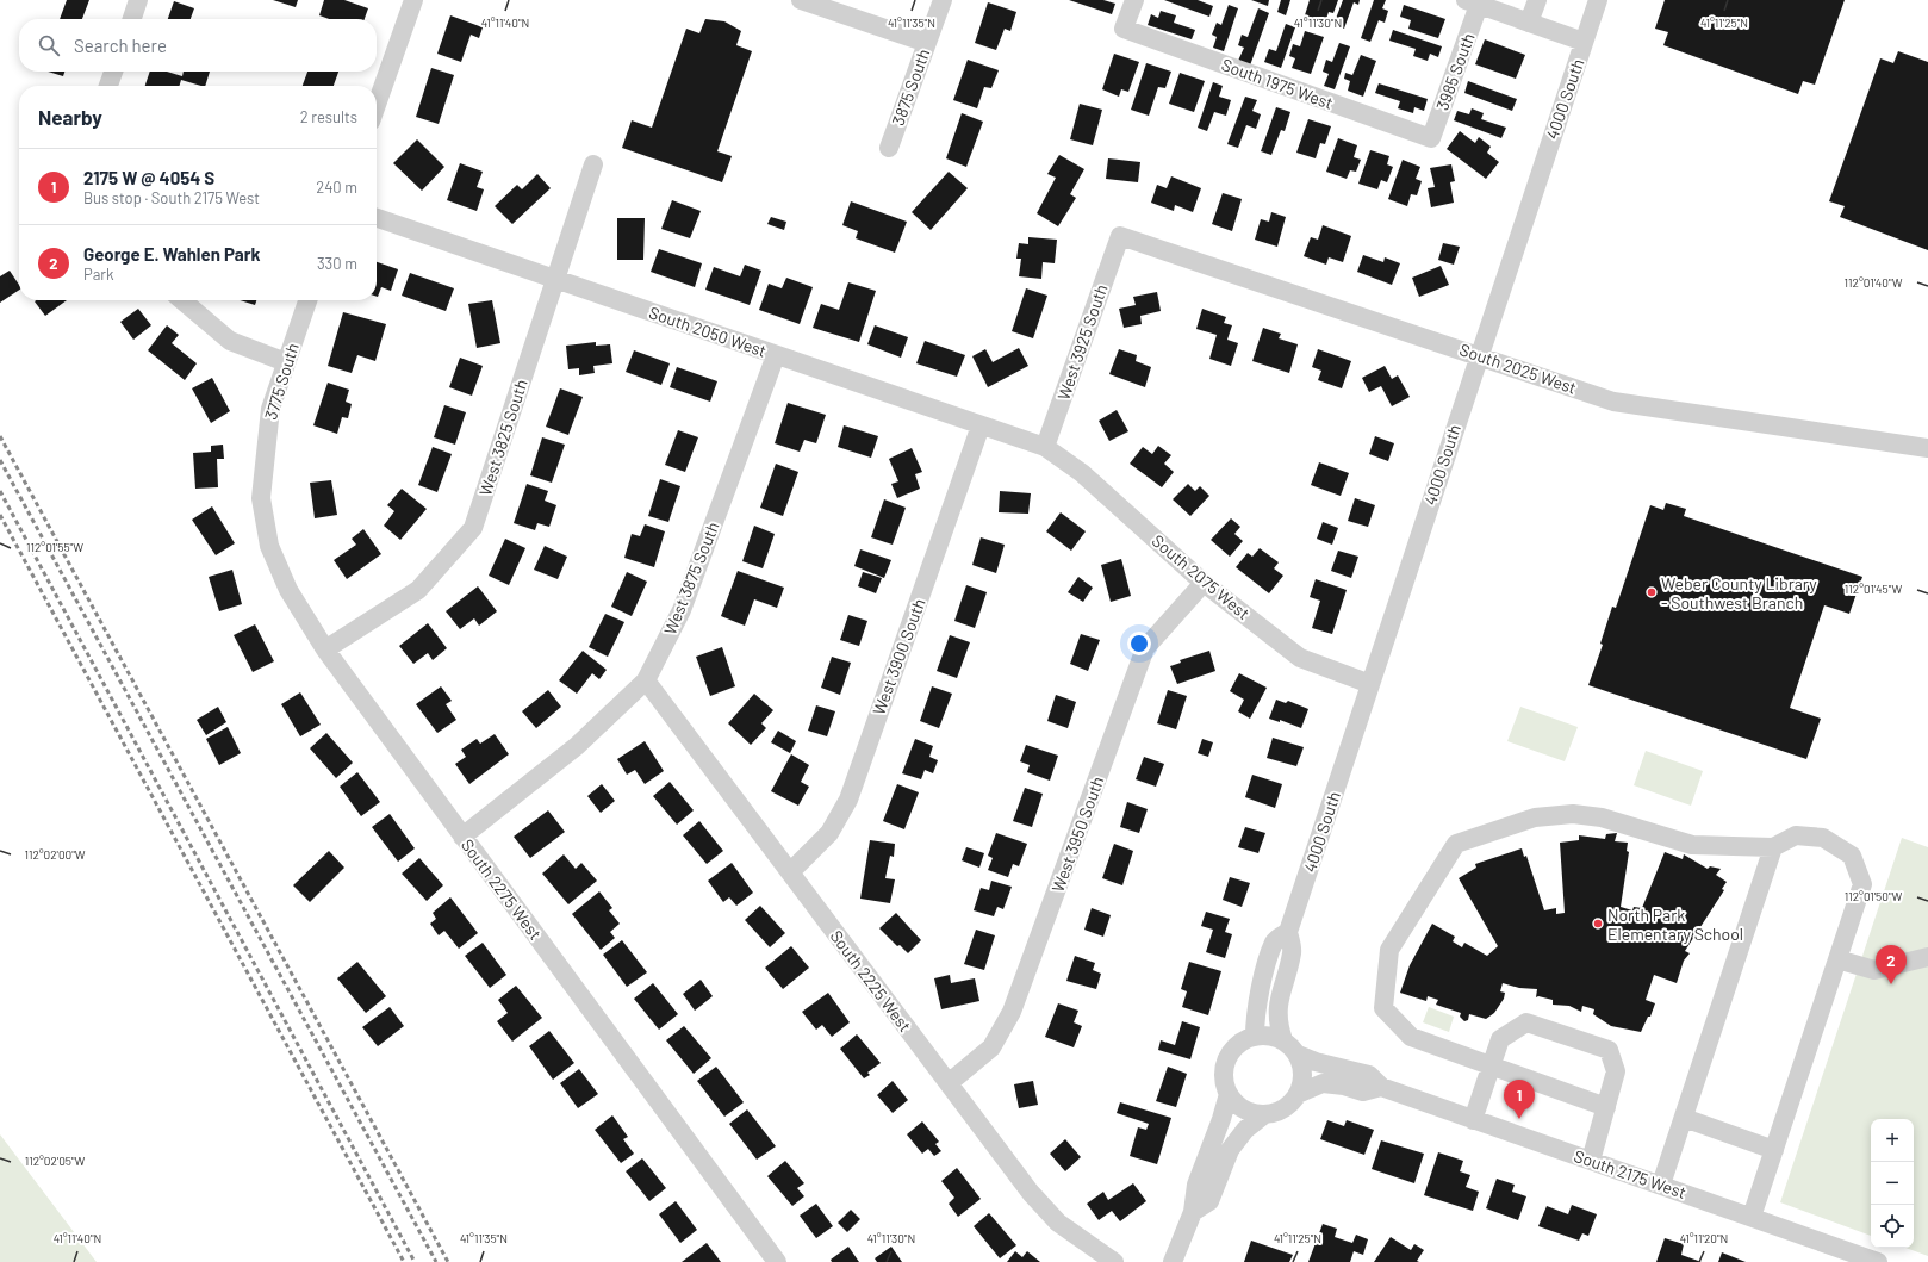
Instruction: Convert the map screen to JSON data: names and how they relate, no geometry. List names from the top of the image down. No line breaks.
{"streets":{"street":["3985 South","South 1975 West","3875 South","4000 South","South 2050 West","West 3925 South","South 2025 West","3775 South","West 3825 South","South 2075 West","West 3875 South","West 3900 South","West 3950 South","South 2275 West","South 2225 West","South 2175 West"]},"crossings":[["3985 South","South 1975 West"],["4000 South","South 2025 West"],["4000 South","South 2075 West"],["4000 South","South 2175 West"],["South 2050 West","West 3925 South"],["South 2050 West","West 3825 South"],["South 2050 West","South 2075 West"],["South 2050 West","West 3875 South"],["South 2050 West","West 3900 South"],["West 3925 South","South 2025 West"],["West 3925 South","South 2075 West"],["3775 South","South 2275 West"],["West 3825 South","South 2275 West"],["South 2075 West","West 3950 South"],["West 3875 South","South 2275 West"],["West 3875 South","South 2225 West"],["West 3900 South","South 2225 West"],["West 3950 South","South 2225 West"]],"places":["Weber County Library - Southwest Branch","North Park Elementary School"],"page":{"search":"Search here","heading":["Nearby","2 results"],"list":[{"mark":"1","name":"2175 W @ 4054 S","note":"Bus stop · South 2175 West","value":"240 m"},{"mark":"2","name":"George E. Wahlen Park","note":"Park","value":"330 m"}],"pins":["2","1"],"map_buttons":["+","−"]},"coordinates":["41°11'40\"N","41°11'35\"N","41°11'30\"N","41°11'25\"N","112°01'40\"W","112°01'55\"W","112°01'45\"W","112°02'00\"W","112°01'50\"W","112°02'05\"W","41°11'20\"N"]}
